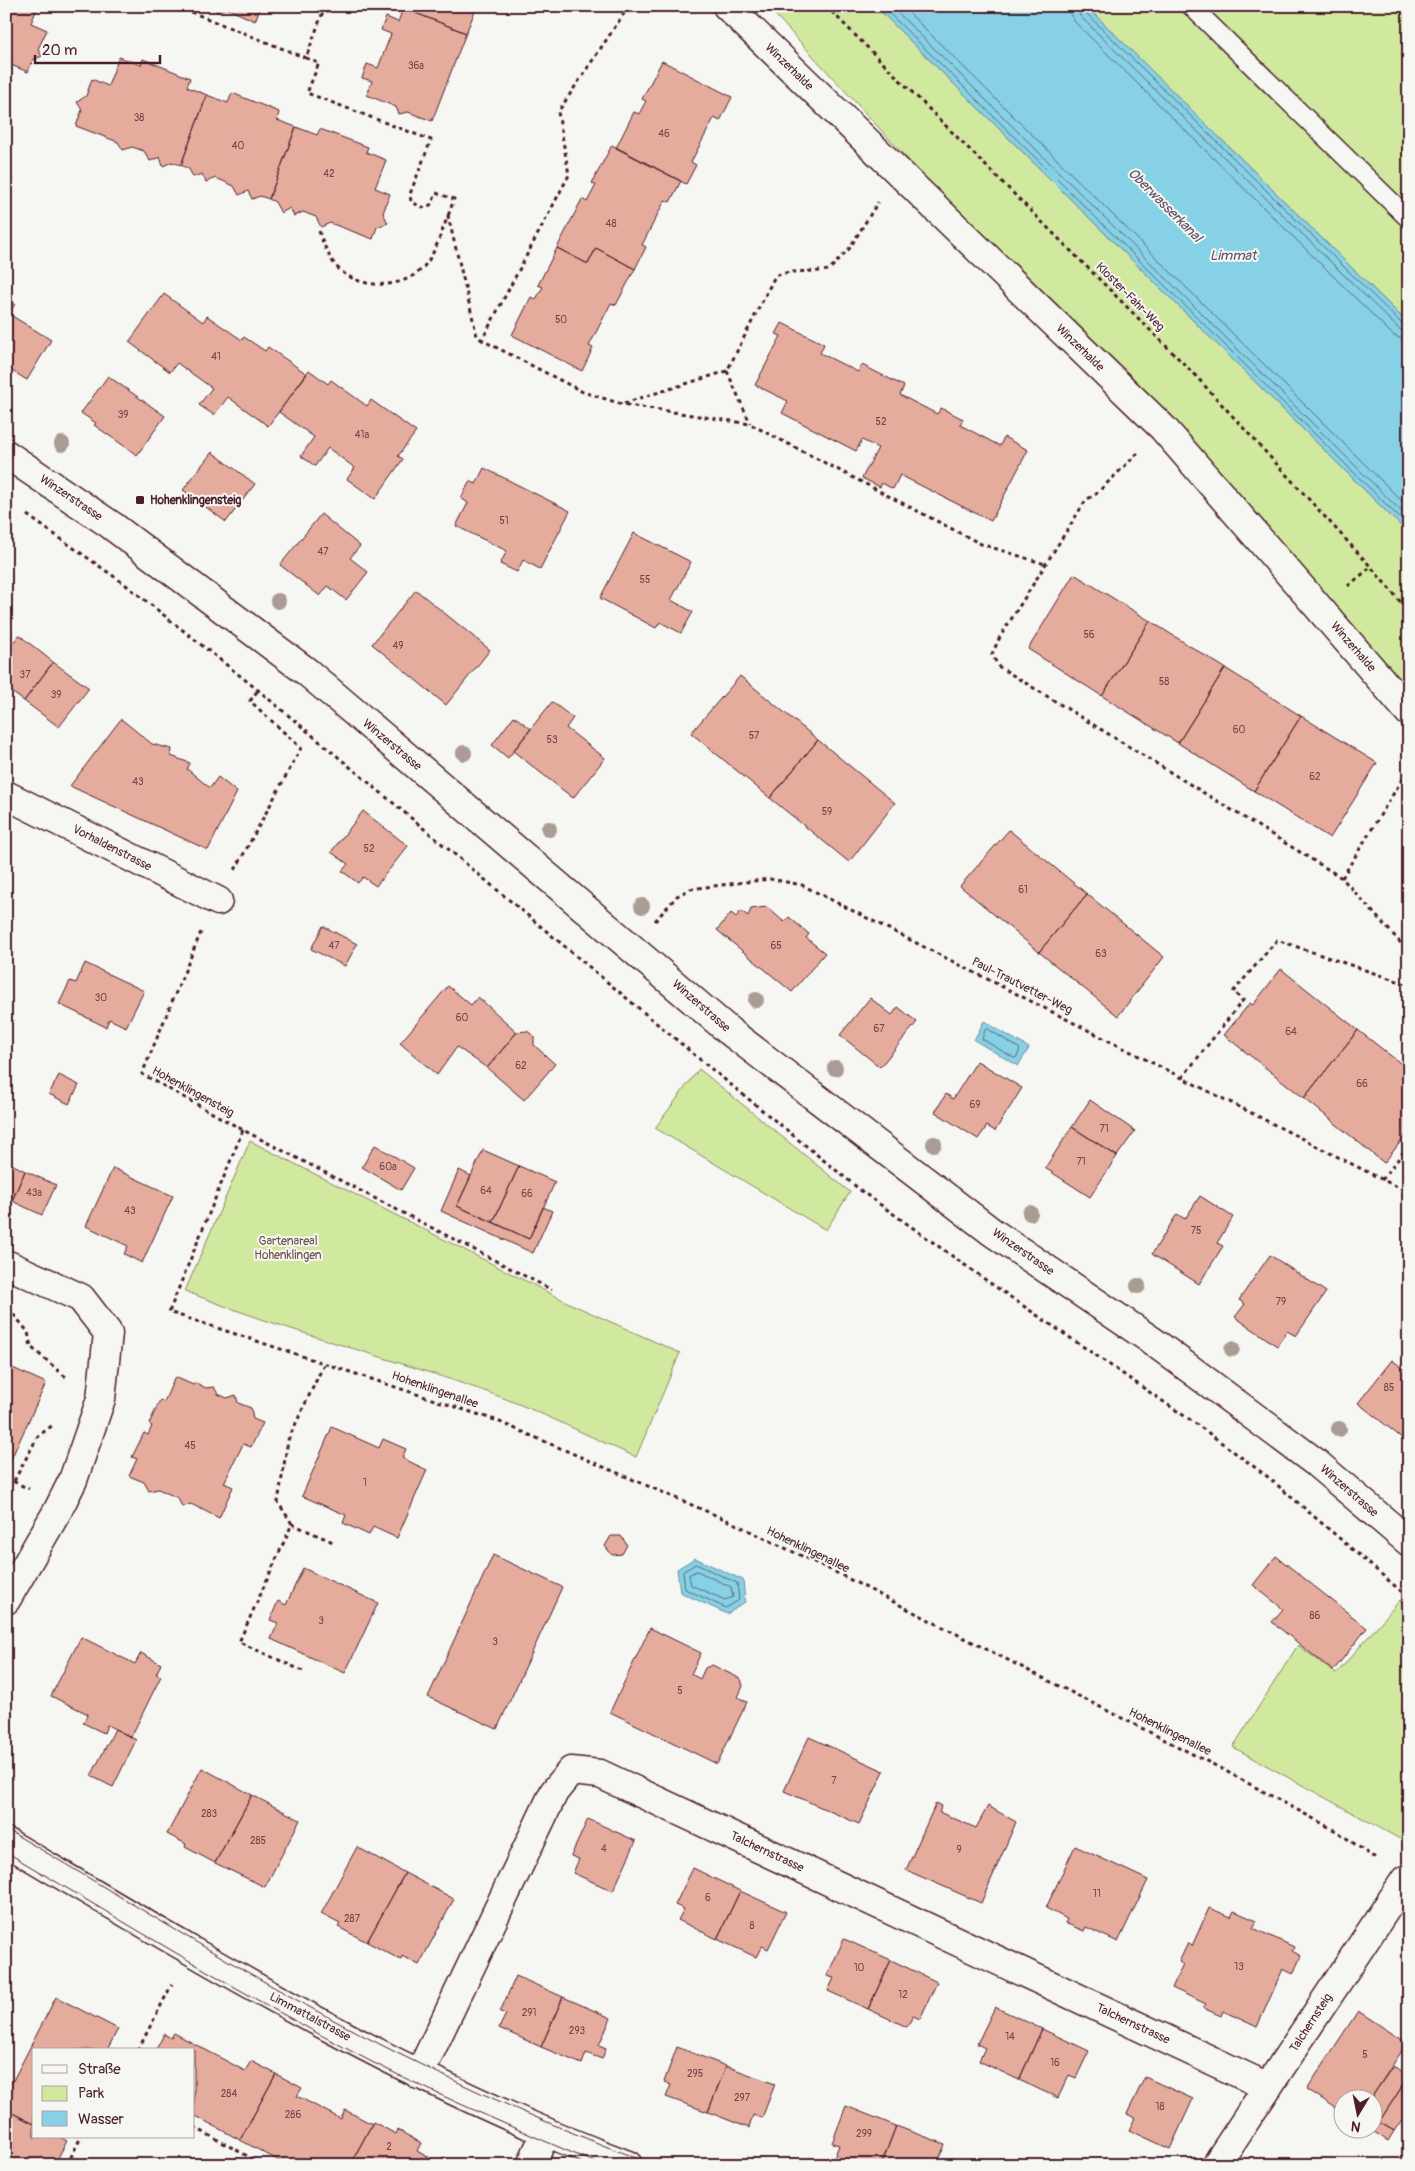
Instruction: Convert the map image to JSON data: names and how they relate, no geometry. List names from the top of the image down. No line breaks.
{"streets":{"street":["Winzerhalde","Winzerstrasse","Vorhaldenstrasse","Talchernstrasse","Limmattalstrasse","Talchernsteig"],"path":["Kloster-Fahr-Weg","Paul-Trautvetter-Weg","Hohenklingensteig","Hohenklingenallee"]},"crossings":[["Winzerstrasse","Paul-Trautvetter-Weg"],["Hohenklingensteig","Hohenklingenallee"],["Hohenklingenallee","Talchernsteig"],["Talchernstrasse","Limmattalstrasse"],["Talchernstrasse","Talchernsteig"]],"water":["Oberwasserkanal","Limmat"],"parks":["Gartenareal Hohenklingen"],"places":{"transit":["Hohenklingensteig"]},"house_numbers":["36a","38","46","40","42","48","50","41","39","52","41a","51","47","55","56","49","37","58","39","60","57","53","62","43","59","52","61","47","65","63","30","60","67","64","62","66","69","71","71","60a","64","43a","66","43","75","79","85","45","1","86","3","3","5","7","283","285","4","9","11","6","287","8","13","10","12","291","293","14","5","16","295","284","297","18","286","299","2"],"legend":["Straße","Park","Wasser"],"scale_bar":"20 m","north":"bottom"}
